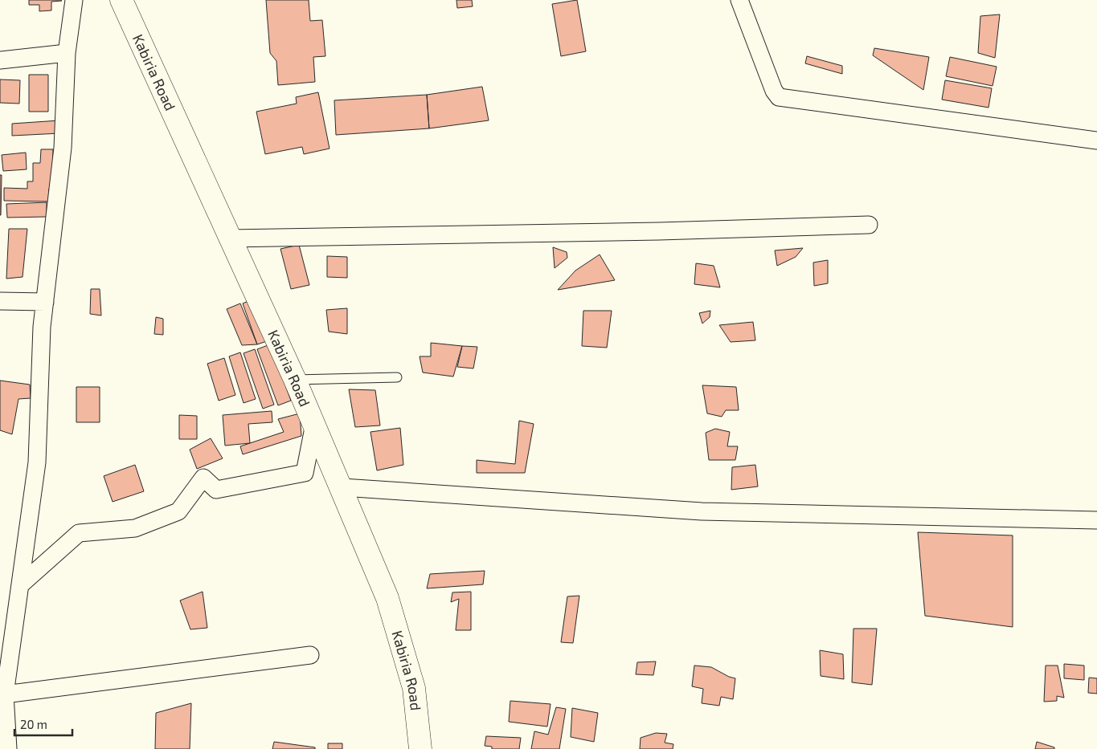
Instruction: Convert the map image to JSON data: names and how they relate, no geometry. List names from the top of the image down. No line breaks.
{"streets":{"main road":["Kabiria Road"]},"scale_bar":"20 m"}
